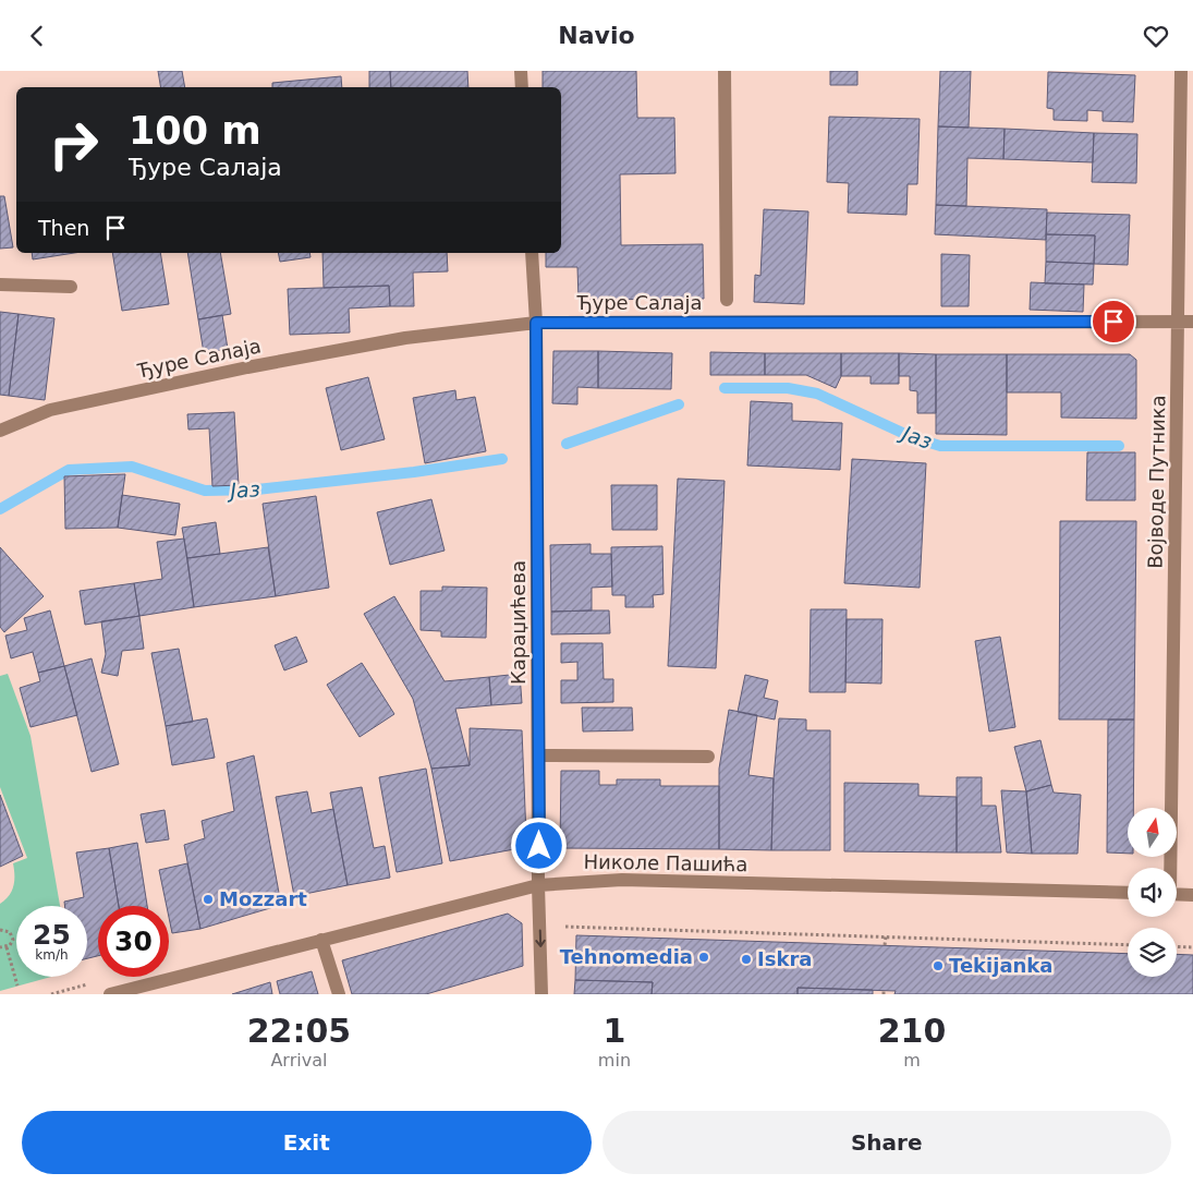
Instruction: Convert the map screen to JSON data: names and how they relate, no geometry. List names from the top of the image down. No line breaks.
{"streets":{"street":["Ђуре Салаја","Војводе Путника","Караџићева","Николе Пашића"]},"crossings":[["Ђуре Салаја","Војводе Путника"],["Ђуре Салаја","Караџићева"],["Караџићева","Николе Пашића"]],"water":["Јаз"],"places":["Mozzart","Tehnomedia","Iskra","Tekijanka"],"north":"top","page":{"header":"Navio","turn":["100 m","Ђуре Салаја"],"then":"Then","speed":"25 km/h","limit":"30","eta":["22:05","Arrival","1","min","210","m"],"buttons":["Exit","Share"]}}
